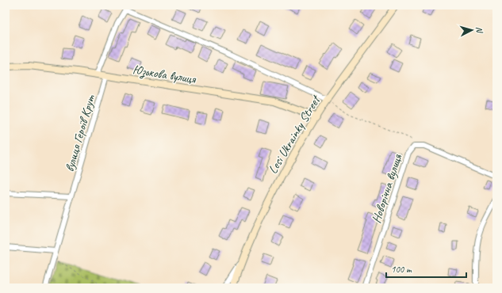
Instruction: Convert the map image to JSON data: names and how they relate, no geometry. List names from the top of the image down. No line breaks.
{"streets":{"main road":["Юзькова вулиця","Lesi Ukrainky Street"],"street":["вулиця Героїв Крут","Новорічна вулиця"]},"crossings":[["Юзькова вулиця","вулиця Героїв Крут"],["Юзькова вулиця","Lesi Ukrainky Street"]],"scale_bar":"100 m","north":"right"}
